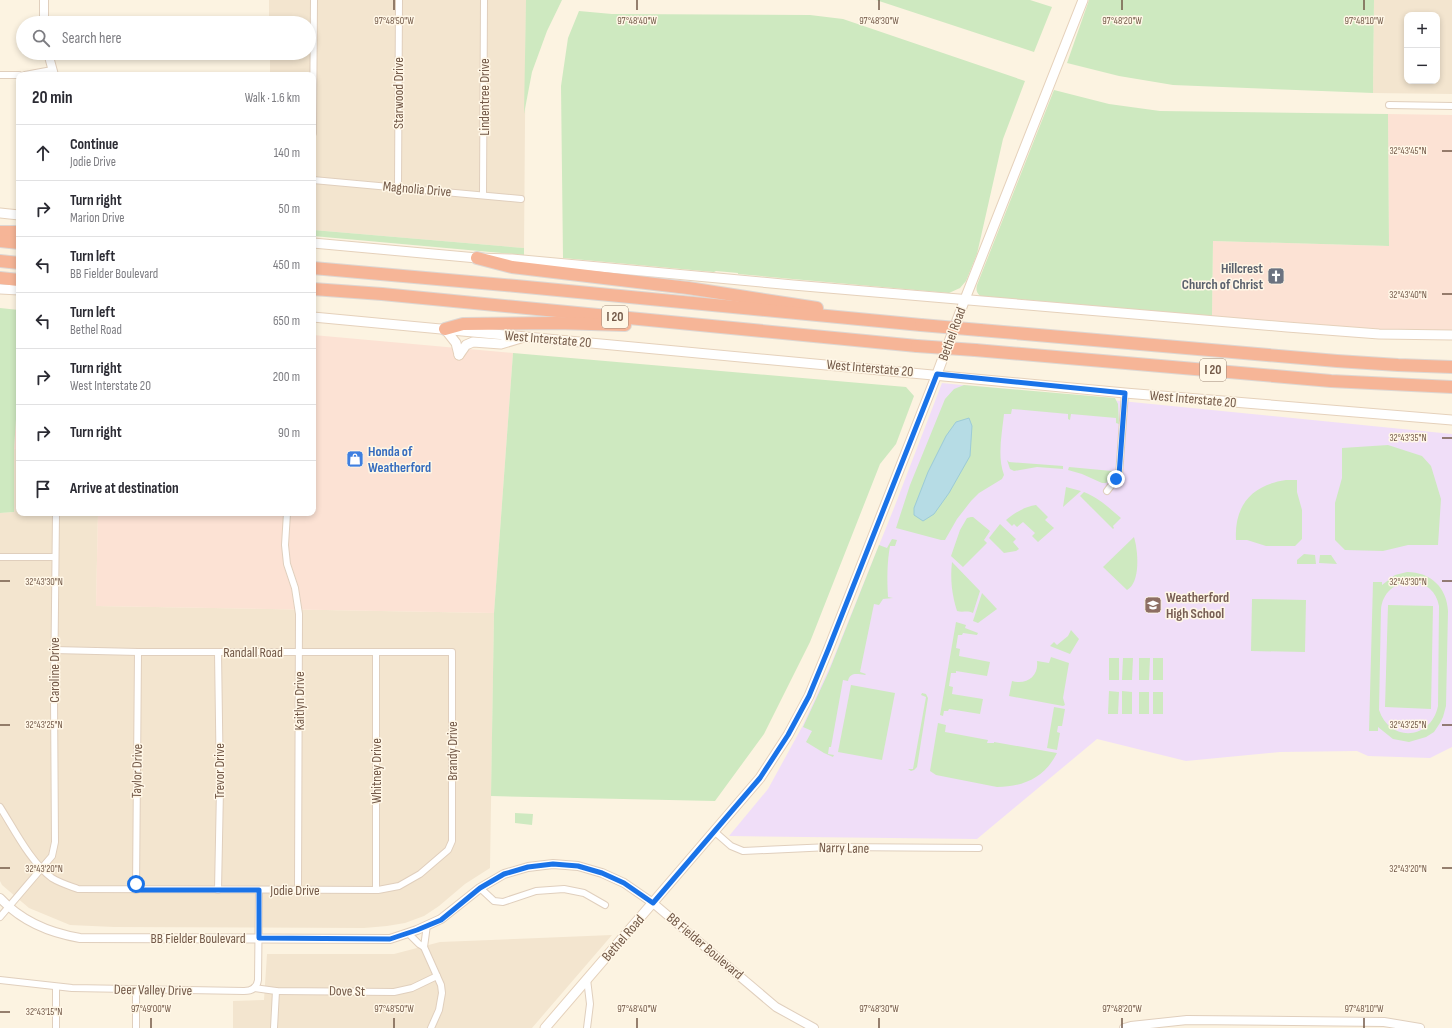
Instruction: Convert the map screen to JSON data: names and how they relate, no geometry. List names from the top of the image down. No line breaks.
{"streets":{"highway":["I 20"],"main road":["Bethel Road","West Interstate 20"],"street":["Starwood Drive","Lindentree Drive","Magnolia Drive","Randall Road","Caroline Drive","Kaitlyn Drive","Brandy Drive","Taylor Drive","Trevor Drive","Whitney Drive","Narry Lane","Jodie Drive","BB Fielder Boulevard","Deer Valley Drive","Dove St"]},"crossings":[["Starwood Drive","Magnolia Drive"],["Lindentree Drive","Magnolia Drive"],["Bethel Road","West Interstate 20"],["Bethel Road","Narry Lane"],["Bethel Road","BB Fielder Boulevard"],["Randall Road","Caroline Drive"],["Randall Road","Kaitlyn Drive"],["Randall Road","Brandy Drive"],["Randall Road","Taylor Drive"],["Randall Road","Trevor Drive"],["Randall Road","Whitney Drive"],["Caroline Drive","Jodie Drive"],["Caroline Drive","BB Fielder Boulevard"],["Kaitlyn Drive","Jodie Drive"],["Brandy Drive","Jodie Drive"],["Taylor Drive","Jodie Drive"],["Trevor Drive","Jodie Drive"],["Whitney Drive","Jodie Drive"],["Deer Valley Drive","Dove St"]],"places":{"church":["Hillcrest Church of Christ"],"shop":["Honda of Weatherford"],"school or university":["Weatherford High School"]},"page":{"map_buttons":["+","−"],"search":"Search here","heading":["20 min","Walk · 1.6 km"],"list":[["Continue","Jodie Drive","140 m"],["Turn right","Marion Drive","50 m"],["Turn left","BB Fielder Boulevard","450 m"],["Turn left","Bethel Road","650 m"],["Turn right","West Interstate 20","200 m"],["Turn right","90 m"],"Arrive at destination"]},"coordinates":["97°48'50\"W","97°48'40\"W","97°48'30\"W","97°48'20\"W","97°48'10\"W","32°43'45\"N","32°43'40\"N","32°43'35\"N","32°43'30\"N","32°43'25\"N","32°43'20\"N","97°49'00\"W","32°43'15\"N"]}
